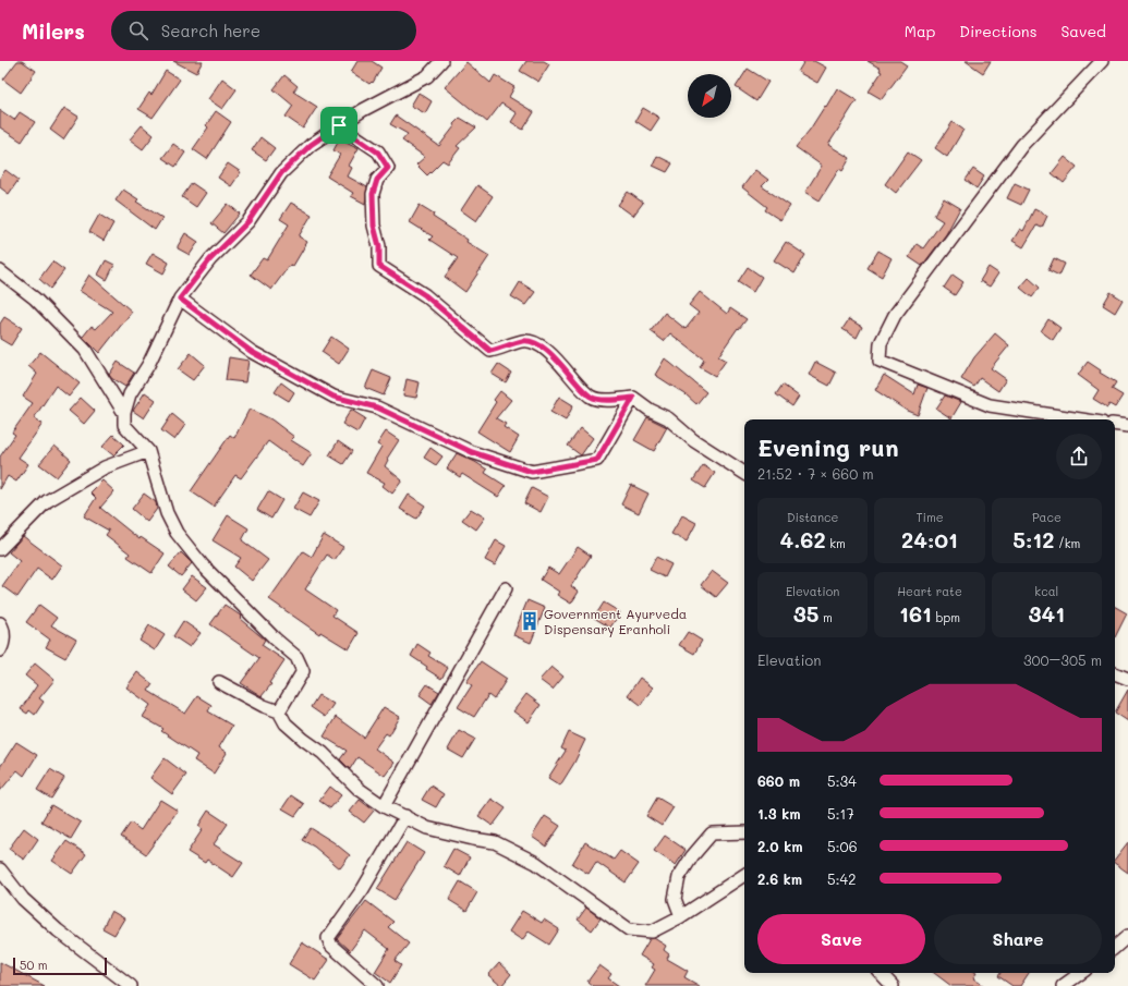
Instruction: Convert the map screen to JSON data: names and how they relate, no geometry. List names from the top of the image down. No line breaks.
{"places":{"building":["Government Ayurveda Dispensary Eranholi"]},"scale_bar":"50 m","north":"bottom left","page":{"header":"Milers","search":"Search here","nav":["Map","Directions","Saved"],"heading":["Evening run","21:52 · 7 × 660 m"],"stats":[["Distance","4.62 km"],["Time","24:01"],["Pace","5:12 /km"],["Elevation","35 m"],["Heart rate","161 bpm"],["kcal","341"]],"chart":["Elevation","300–305 m"],"list":[{"name":"660 m","note":"5:34"},{"name":"1.3 km","note":"5:17"},{"name":"2.0 km","note":"5:06"},{"name":"2.6 km","note":"5:42"}],"buttons":["Save","Share"],"scale":"50 m"}}
